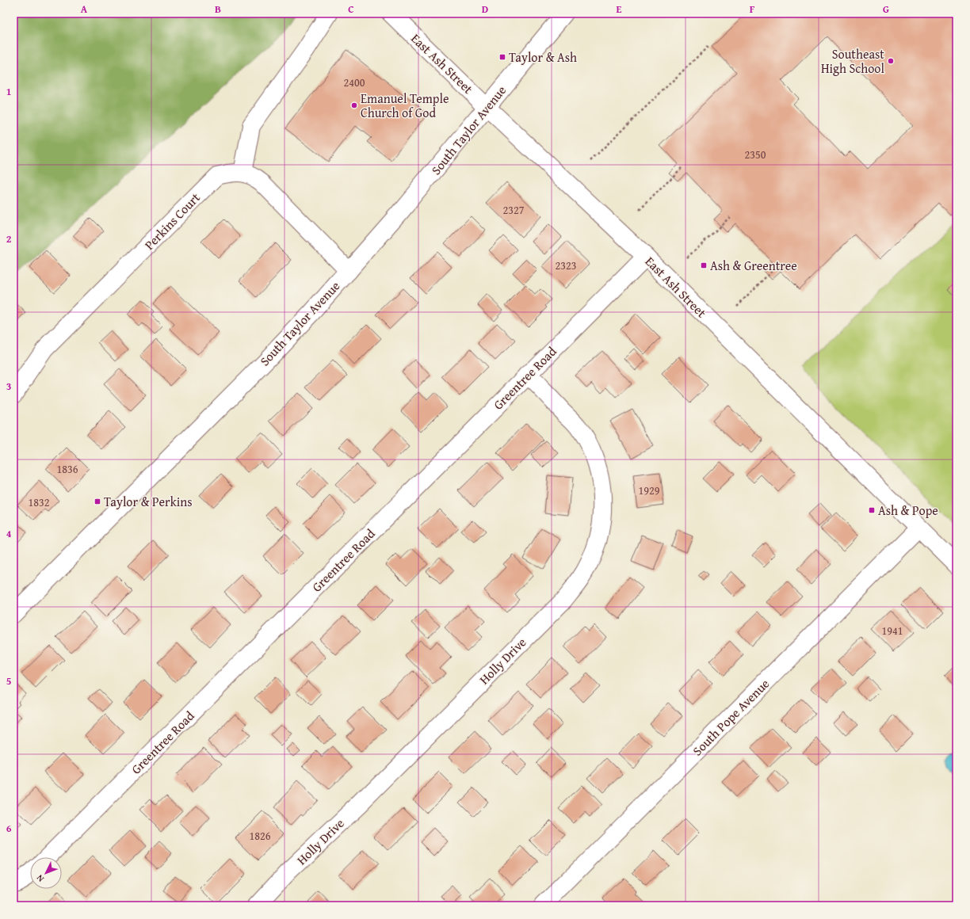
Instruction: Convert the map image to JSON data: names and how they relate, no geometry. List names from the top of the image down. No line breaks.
{"streets":{"street":["East Ash Street","South Taylor Avenue","Perkins Court","Greentree Road","Holly Drive","South Pope Avenue"]},"crossings":[["East Ash Street","South Taylor Avenue"],["East Ash Street","Greentree Road"],["East Ash Street","South Pope Avenue"],["South Taylor Avenue","Perkins Court"],["Greentree Road","Holly Drive"]],"places":{"transit":["Taylor & Ash","Ash & Greentree","Taylor & Perkins","Ash & Pope"],"other":["Southeast High School","Emanuel Temple Church of God"]},"house_numbers":["2400","2350","2327","2323","1836","1929","1832","1941","1826"],"north":"bottom left","grid":{"columns":["A","B","C","D","E","F","G"],"rows":["1","2","3","4","5","6"]}}
